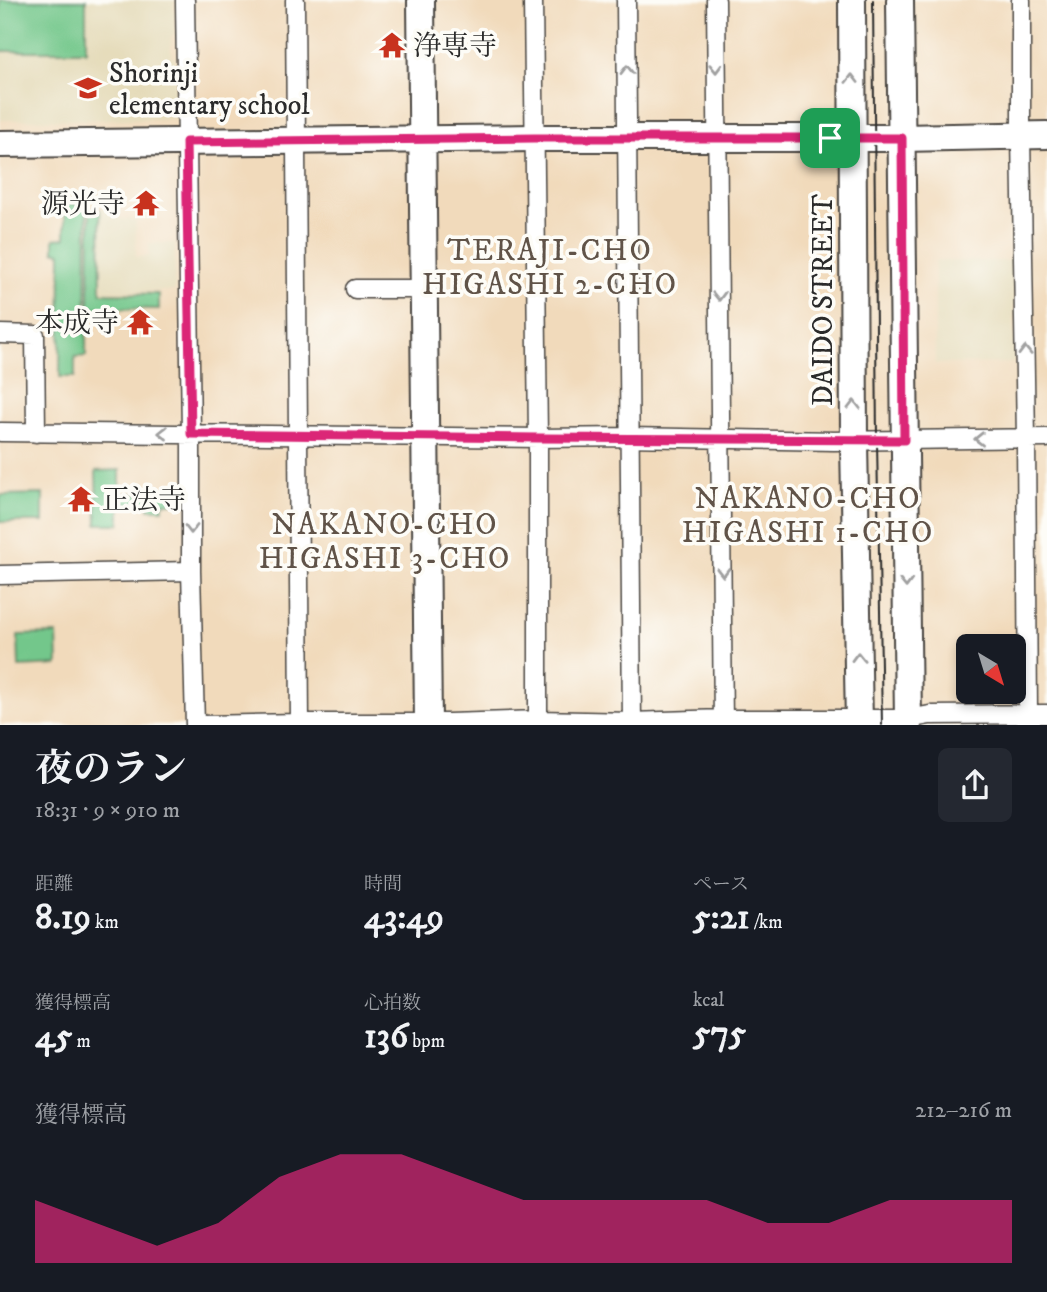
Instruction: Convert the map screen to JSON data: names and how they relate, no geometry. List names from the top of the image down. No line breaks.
{"streets":{"street":["DAIDO STREET"]},"districts":["TERAJI-CHO HIGASHI 2-CHO","NAKANO-CHO HIGASHI 1-CHO","NAKANO-CHO HIGASHI 3-CHO"],"places":{"temple":["浄専寺","源光寺","本成寺","正法寺"],"school or university":["Shorinji elementary school"]},"north":"bottom right","page":{"heading":["夜のラン","18:31 · 9 × 910 m"],"stats":[["距離","8.19 km"],["時間","43:49"],["ペース","5:21 /km"],["獲得標高","45 m"],["心拍数","136 bpm"],["kcal","575"]],"chart":["獲得標高","212–216 m"]}}
